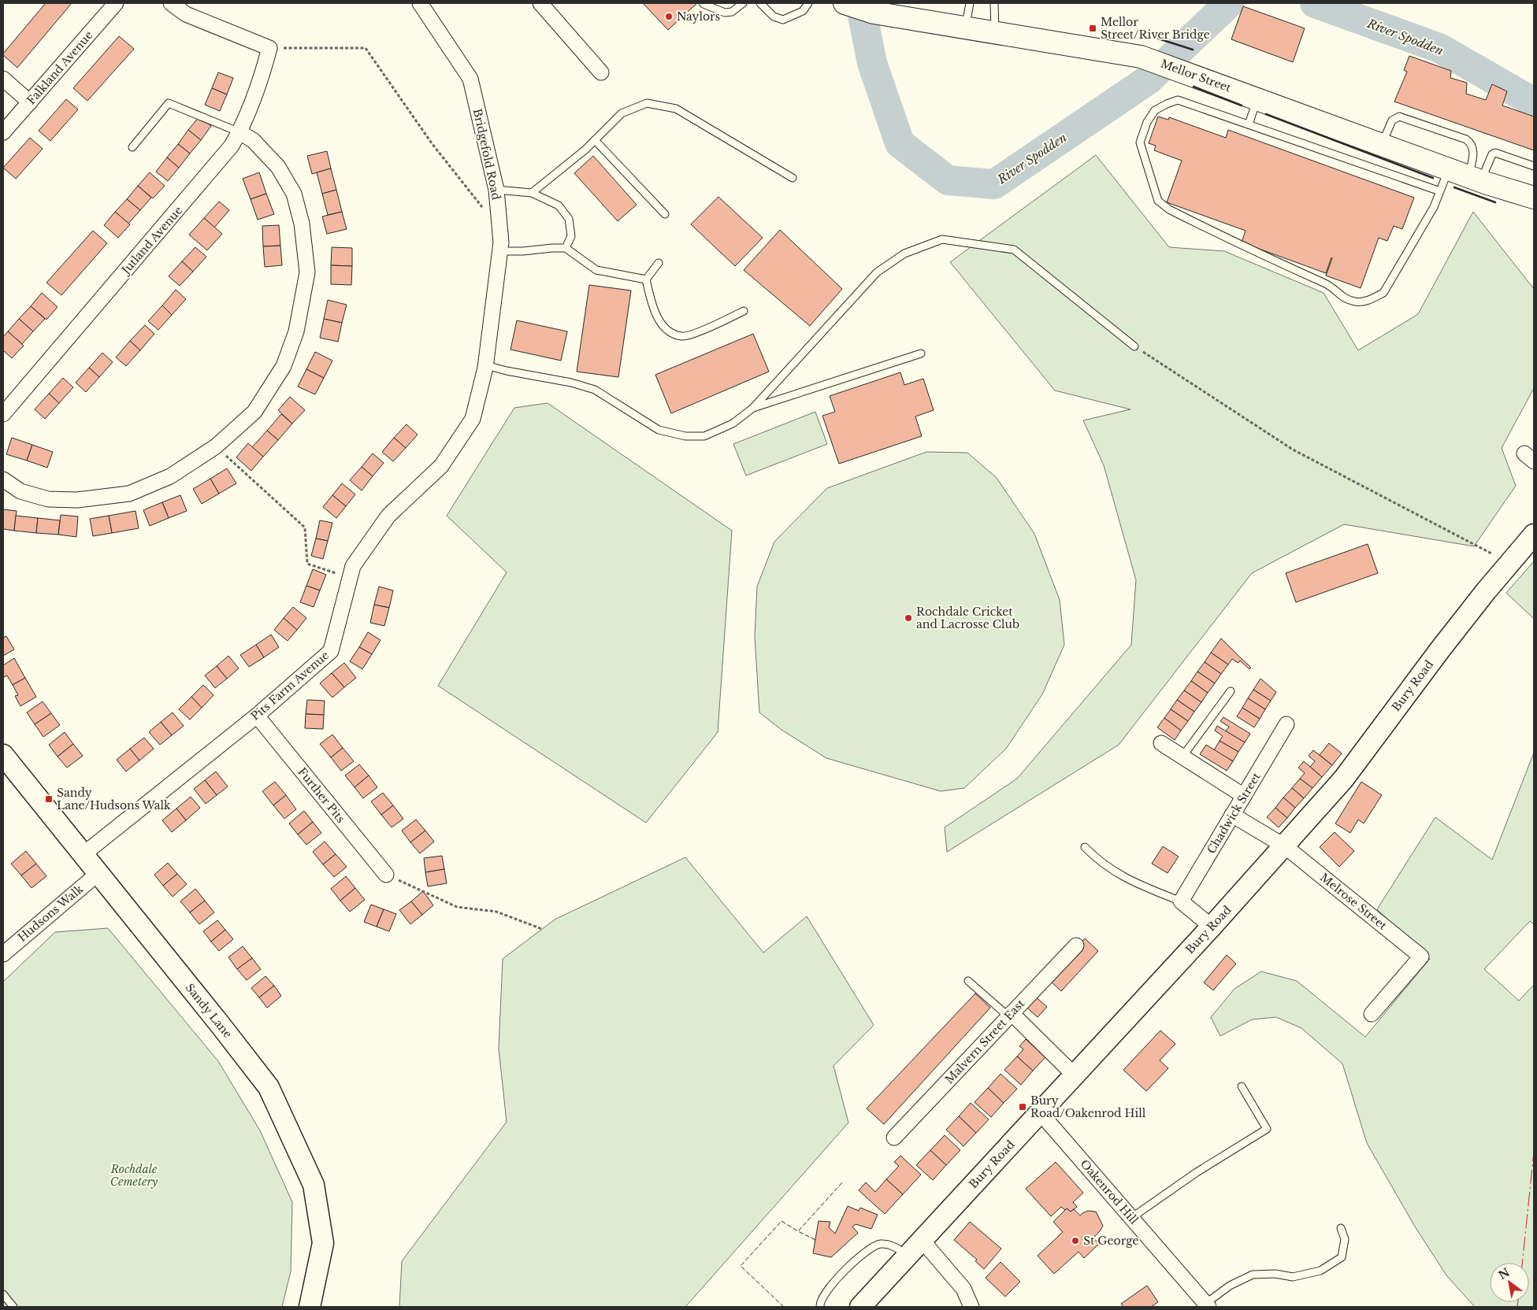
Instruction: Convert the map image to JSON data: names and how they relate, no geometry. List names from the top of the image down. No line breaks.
{"streets":{"main road":["Mellor Street","Bury Road","Sandy Lane"],"street":["Falkland Avenue","Bridgefold Road","Jutland Avenue","Pits Farm Avenue","Further Pits","Chadwick Street","Melrose Street","Hudsons Walk","Malvern Street East","Oakenrod Hill"]},"crossings":[["Bridgefold Road","Pits Farm Avenue"],["Pits Farm Avenue","Further Pits"],["Pits Farm Avenue","Sandy Lane"],["Bury Road","Melrose Street"],["Bury Road","Oakenrod Hill"],["Chadwick Street","Melrose Street"],["Hudsons Walk","Sandy Lane"]],"water":["River Spodden"],"parks":["Rochdale Cemetery"],"places":{"other":["Naylors","Rochdale Cricket and Lacrosse Club","St George"],"transit":["Mellor Street/River Bridge","Sandy Lane/Hudsons Walk","Bury Road/Oakenrod Hill"]},"north":"top left"}
